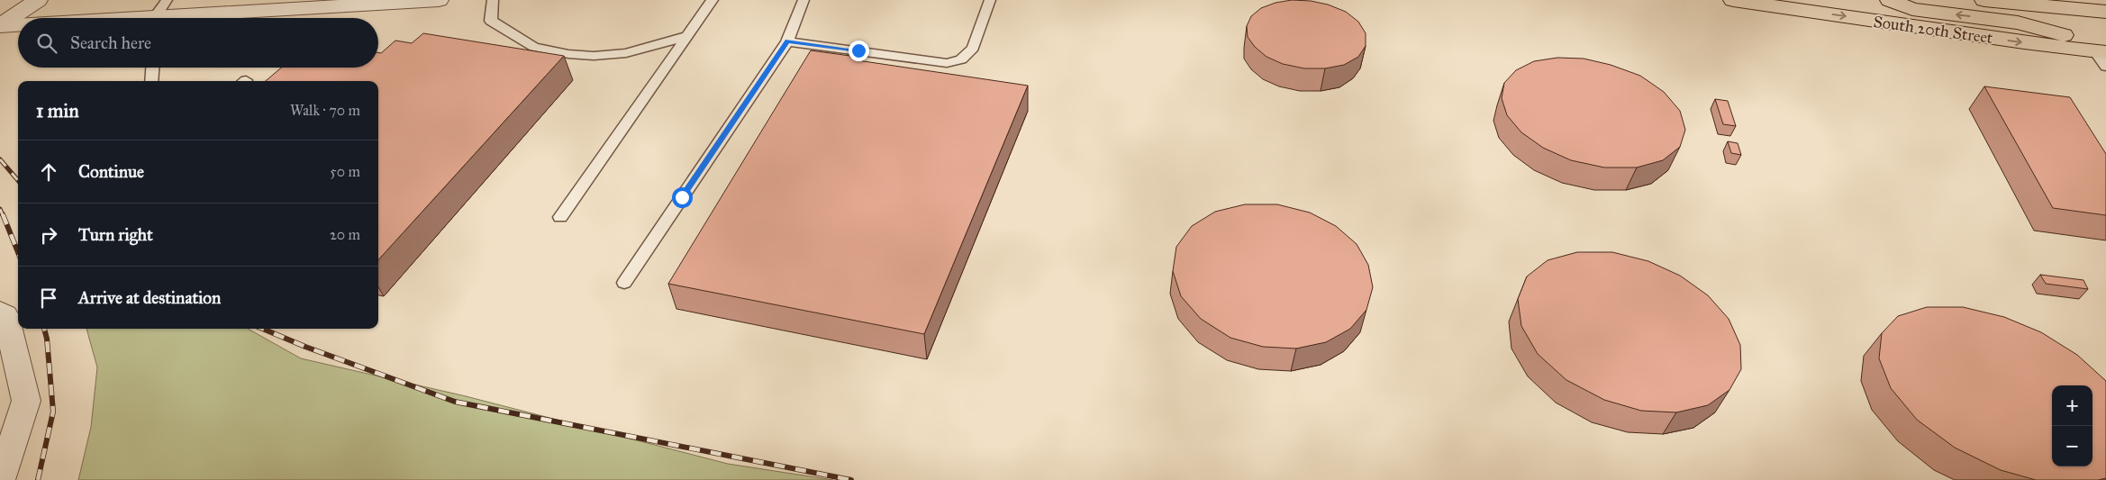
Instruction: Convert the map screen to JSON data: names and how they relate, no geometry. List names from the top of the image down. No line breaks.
{"streets":{"main road":["South 20th Street"]},"page":{"search":"Search here","heading":["1 min","Walk · 70 m"],"list":[["Continue","50 m"],["Turn right","20 m"],"Arrive at destination"],"map_buttons":["+","−"]}}
